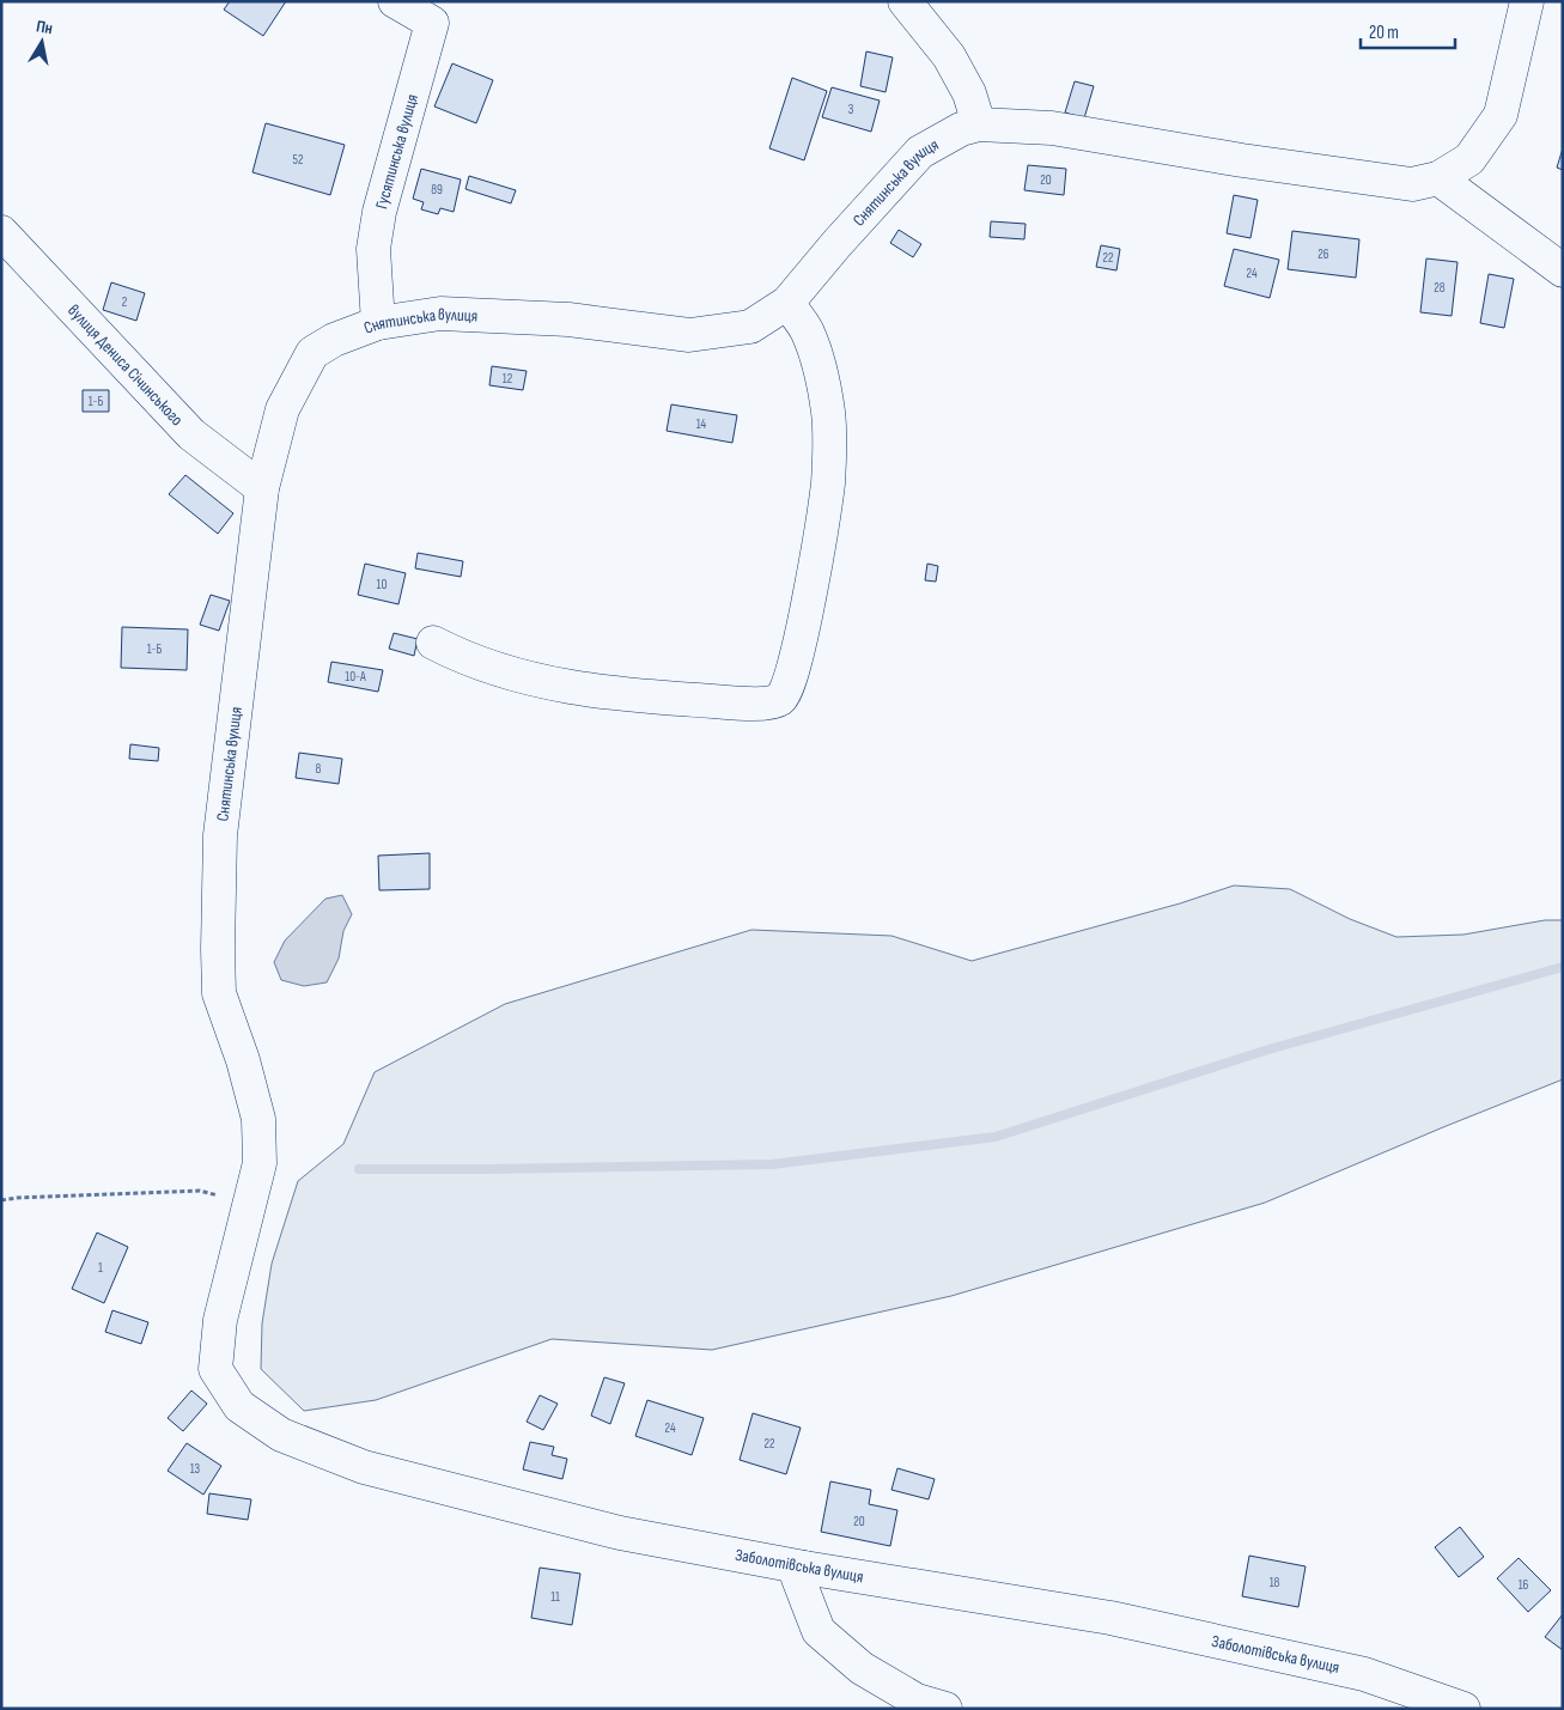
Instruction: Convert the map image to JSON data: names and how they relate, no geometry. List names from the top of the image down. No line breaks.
{"streets":{"street":["Гусятинська вулиця","Снятинська вулиця","вулиця Дениса Січинського","Заболотівська вулиця"]},"crossings":[["Гусятинська вулиця","Снятинська вулиця"],["Снятинська вулиця","вулиця Дениса Січинського"],["Снятинська вулиця","Заболотівська вулиця"]],"house_numbers":["3","52","20","89","26","22","24","28","2","12","1-Б","14","10","1-Б","10-А","8","1","24","22","13","20","18","16","11"],"scale_bar":"20 m","north":"top"}
